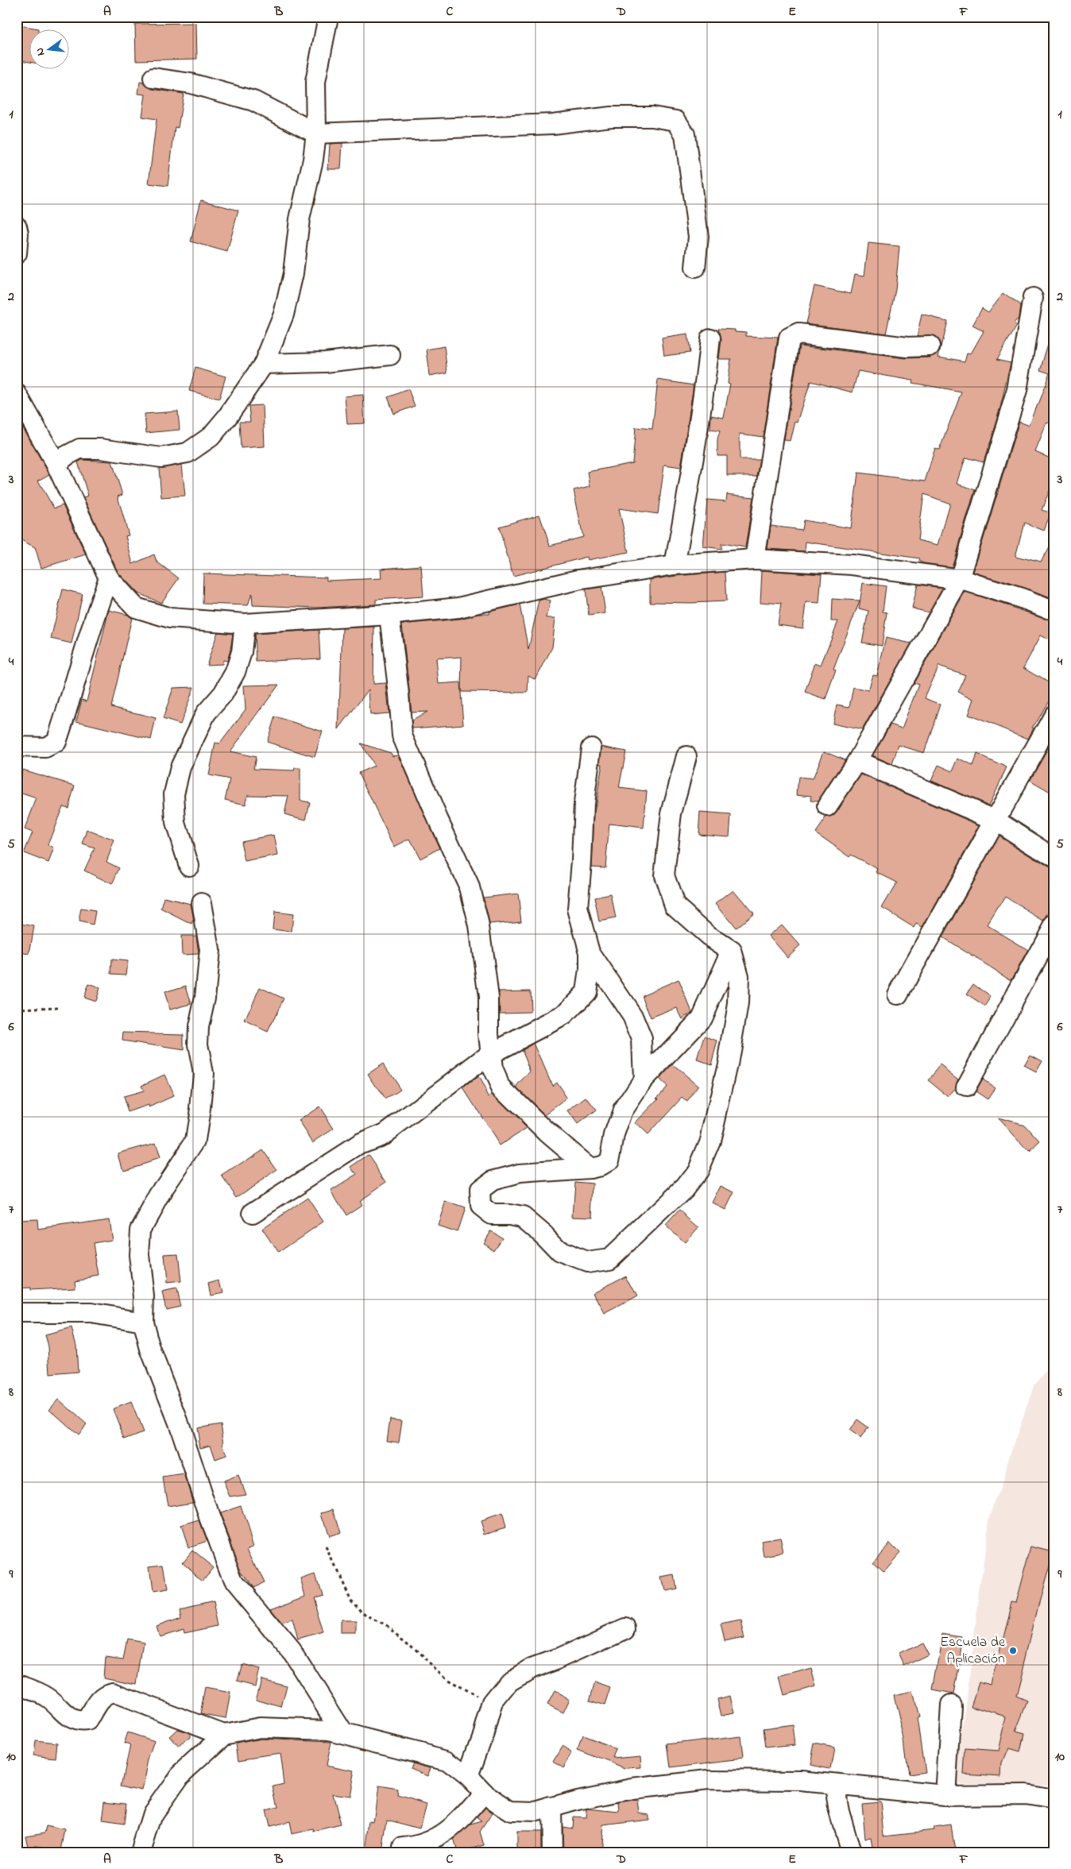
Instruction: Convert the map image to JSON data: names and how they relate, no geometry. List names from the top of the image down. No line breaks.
{"places":["Escuela de Aplicación"],"north":"left","grid":{"columns":["A","B","C","D","E","F"],"rows":["1","2","3","4","5","6","7","8","9","10"]}}
